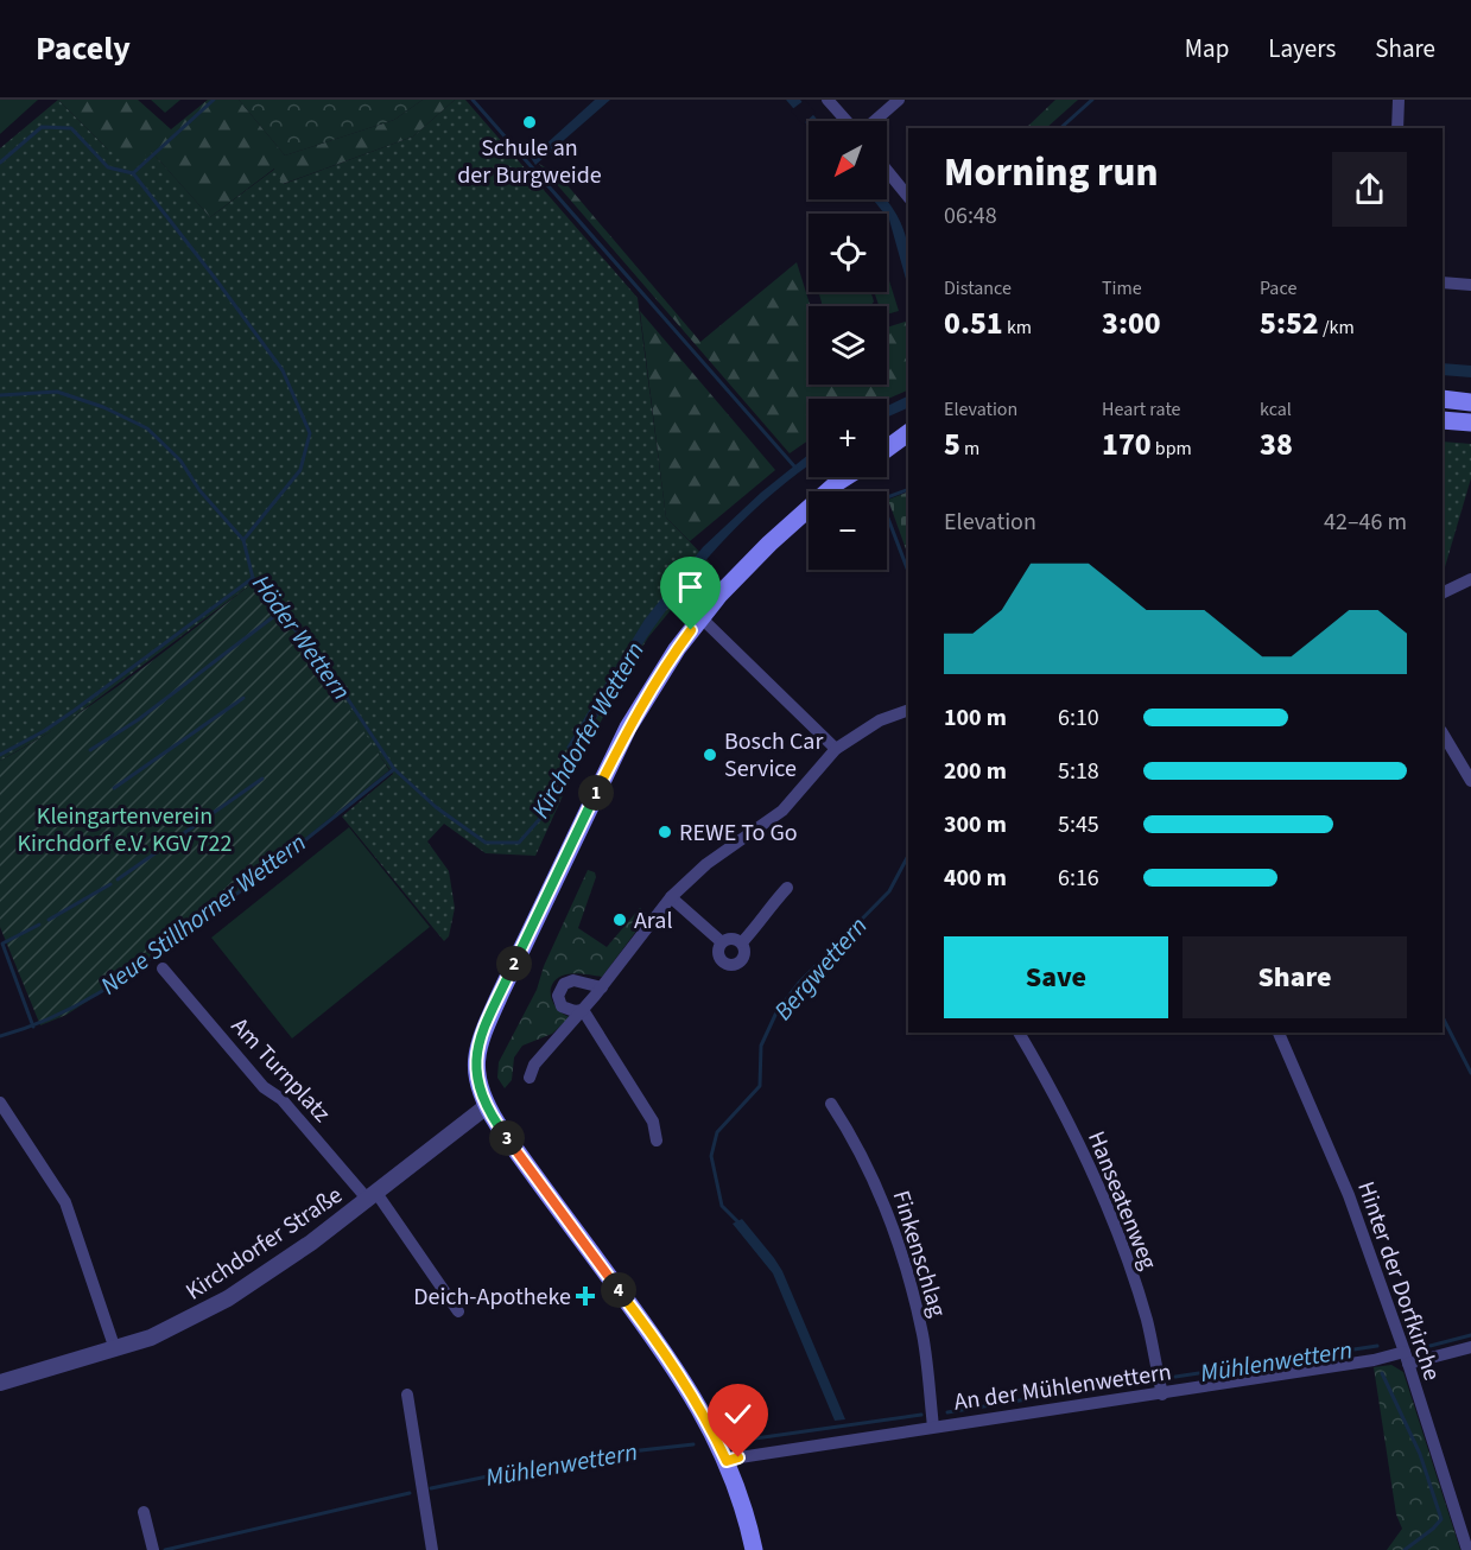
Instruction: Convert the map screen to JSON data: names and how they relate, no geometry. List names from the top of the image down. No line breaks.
{"streets":{"street":["Am Turnplatz","Hanseatenweg","Kirchdorfer Straße","Finkenschlag","Hinter der Dorfkirche","An der Mühlenwettern"]},"crossings":[["Am Turnplatz","Kirchdorfer Straße"],["Hanseatenweg","An der Mühlenwettern"],["Finkenschlag","An der Mühlenwettern"],["Hinter der Dorfkirche","An der Mühlenwettern"]],"water":["Höder Wettern","Kirchdorfer Wettern","Neue Stillhorner Wettern","Bergwettern","Mühlenwettern"],"parks":["Kleingartenverein Kirchdorf e.V. KGV 722"],"places":{"other":["Schule an der Burgweide","Bosch Car Service","REWE To Go","Aral"],"health":["Deich-Apotheke"]},"north":"bottom left","page":{"header":"Pacely","nav":["Map","Layers","Share"],"map_buttons":["+","−"],"heading":["Morning run","06:48"],"stats":[["Distance","0.51 km"],["Time","3:00"],["Pace","5:52 /km"],["Elevation","5 m"],["Heart rate","170 bpm"],["kcal","38"]],"chart":["Elevation","42–46 m"],"list":[{"name":"100 m","note":"6:10"},{"name":"200 m","note":"5:18"},{"name":"300 m","note":"5:45"},{"name":"400 m","note":"6:16"}],"pins":["1","2","3","4"],"buttons":["Save","Share"]}}
